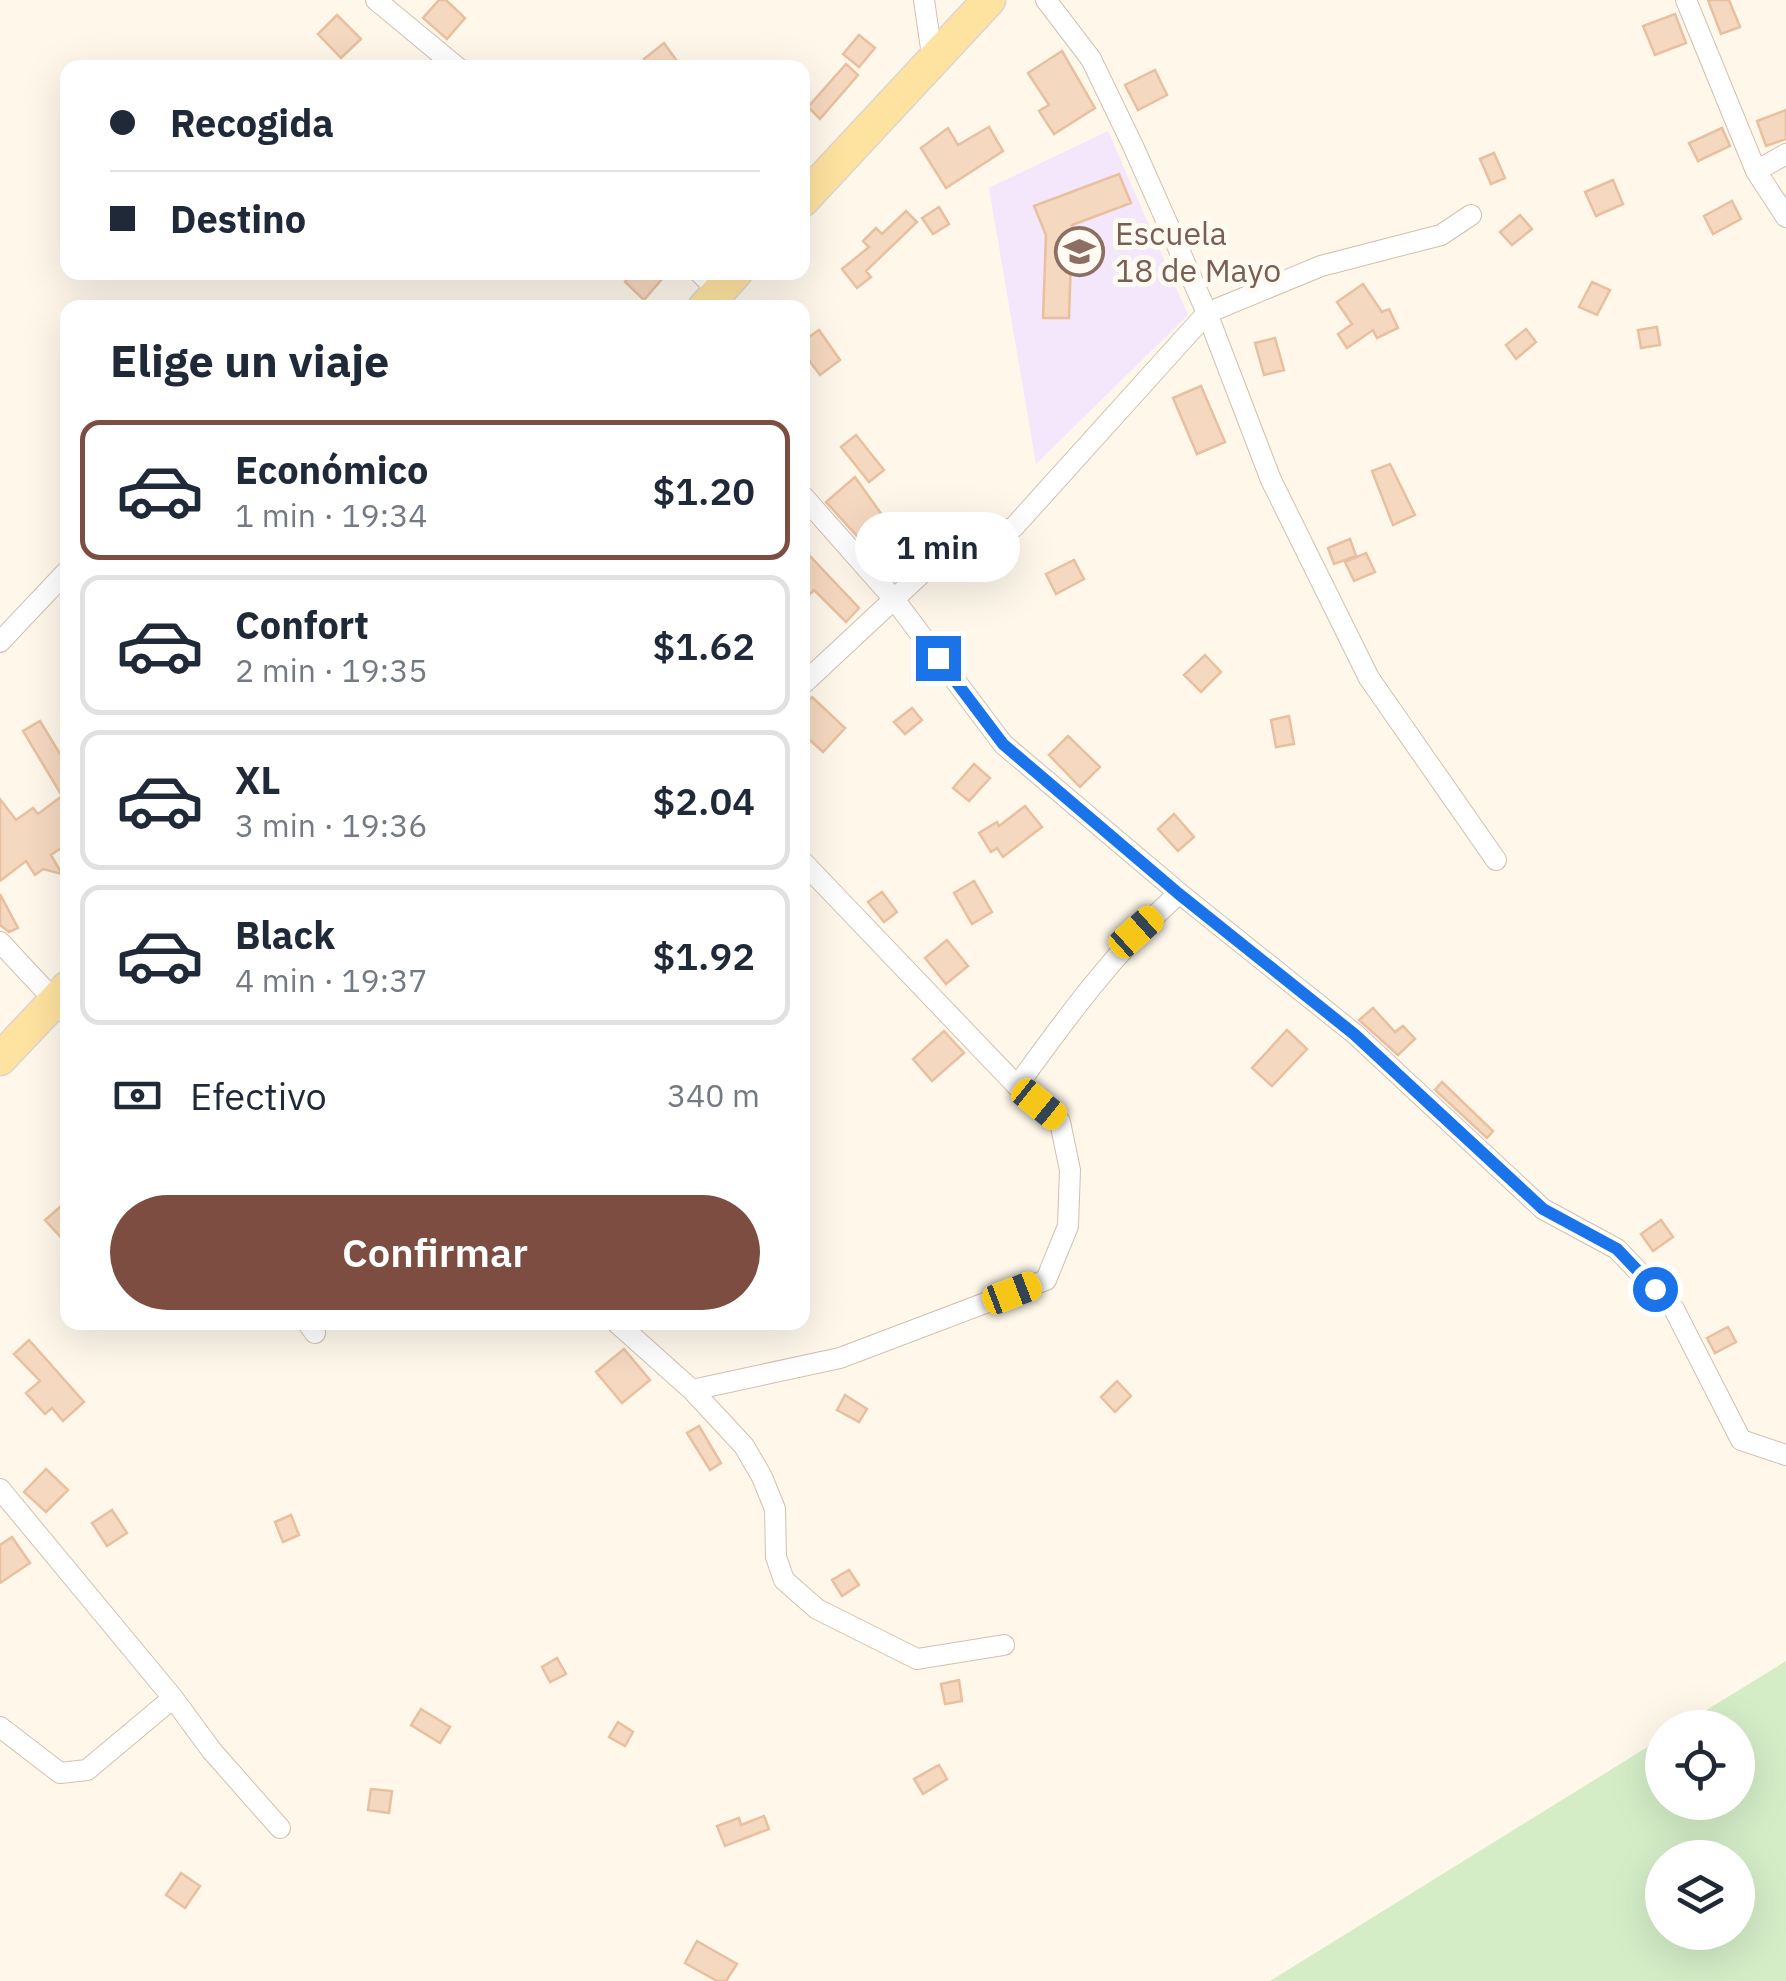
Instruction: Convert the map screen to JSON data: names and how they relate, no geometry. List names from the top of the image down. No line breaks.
{"places":{"school or university":["Escuela 18 de Mayo"]},"page":{"banner":["Recogida","Destino"],"heading":"Elige un viaje","list":[{"name":"Económico","note":"1 min · 19:34","value":"$1.20"},{"name":"Confort","note":"2 min · 19:35","value":"$1.62"},{"name":"XL","note":"3 min · 19:36","value":"$2.04"},{"name":"Black","note":"4 min · 19:37","value":"$1.92"}],"bubble":"1 min","pay":["Efectivo","340 m"],"buttons":"Confirmar"}}
